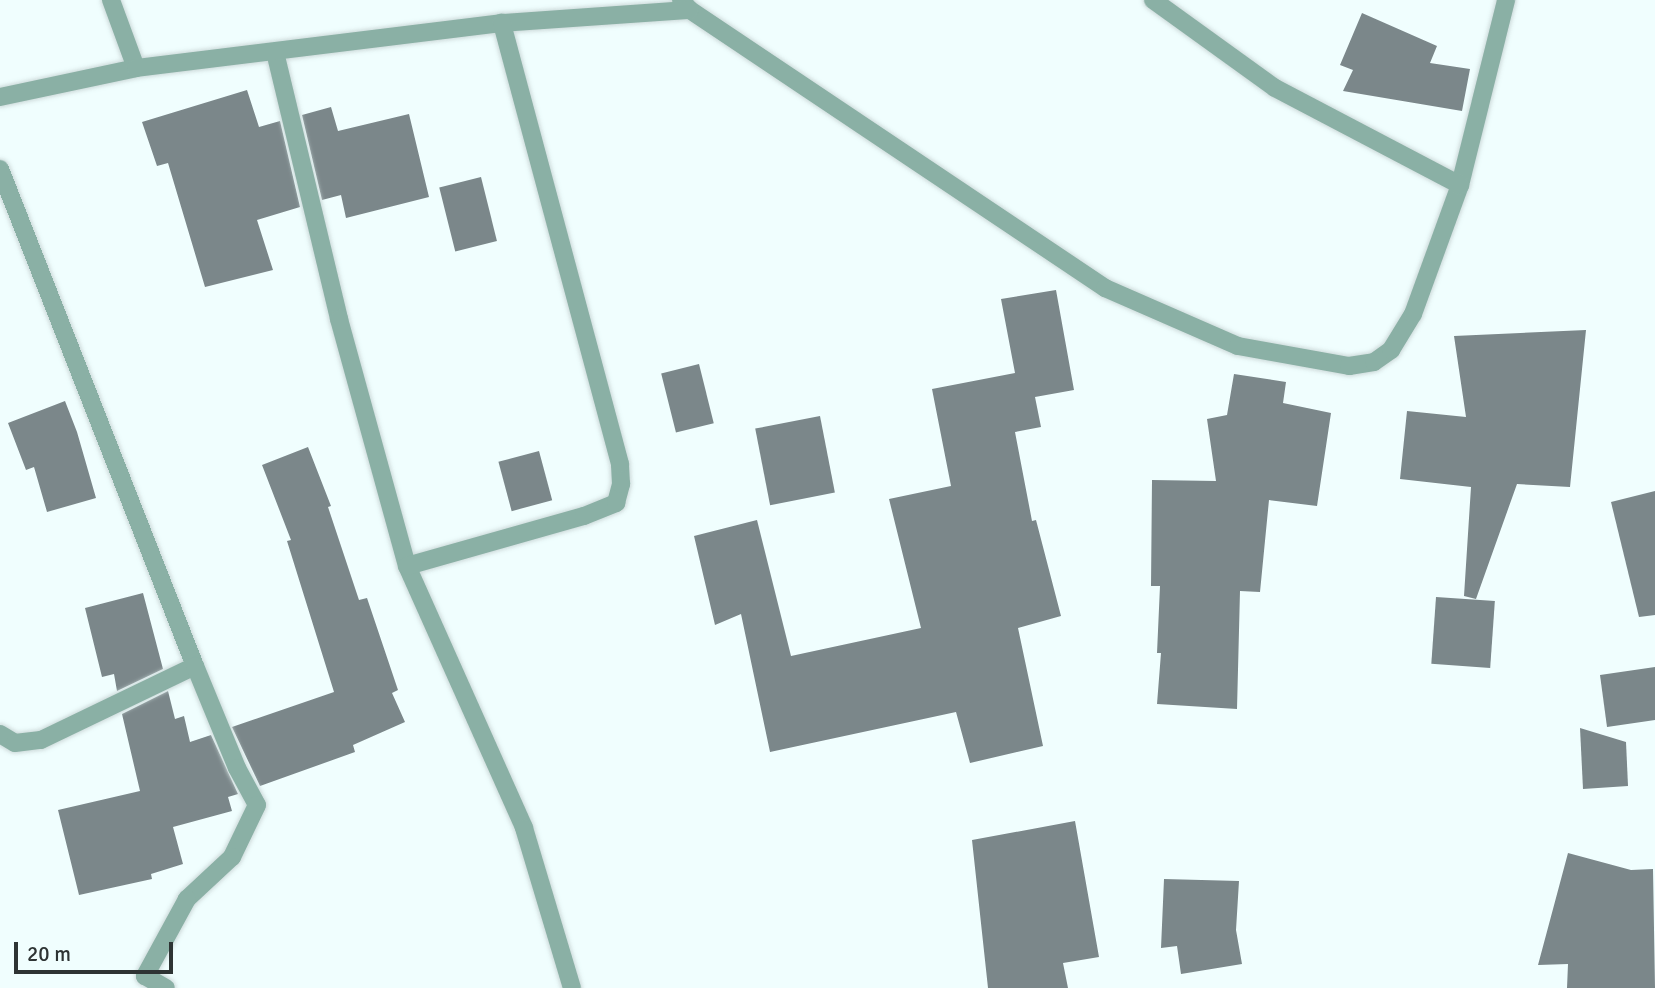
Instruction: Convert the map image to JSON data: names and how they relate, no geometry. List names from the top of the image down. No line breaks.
{"scale_bar":"20 m"}
